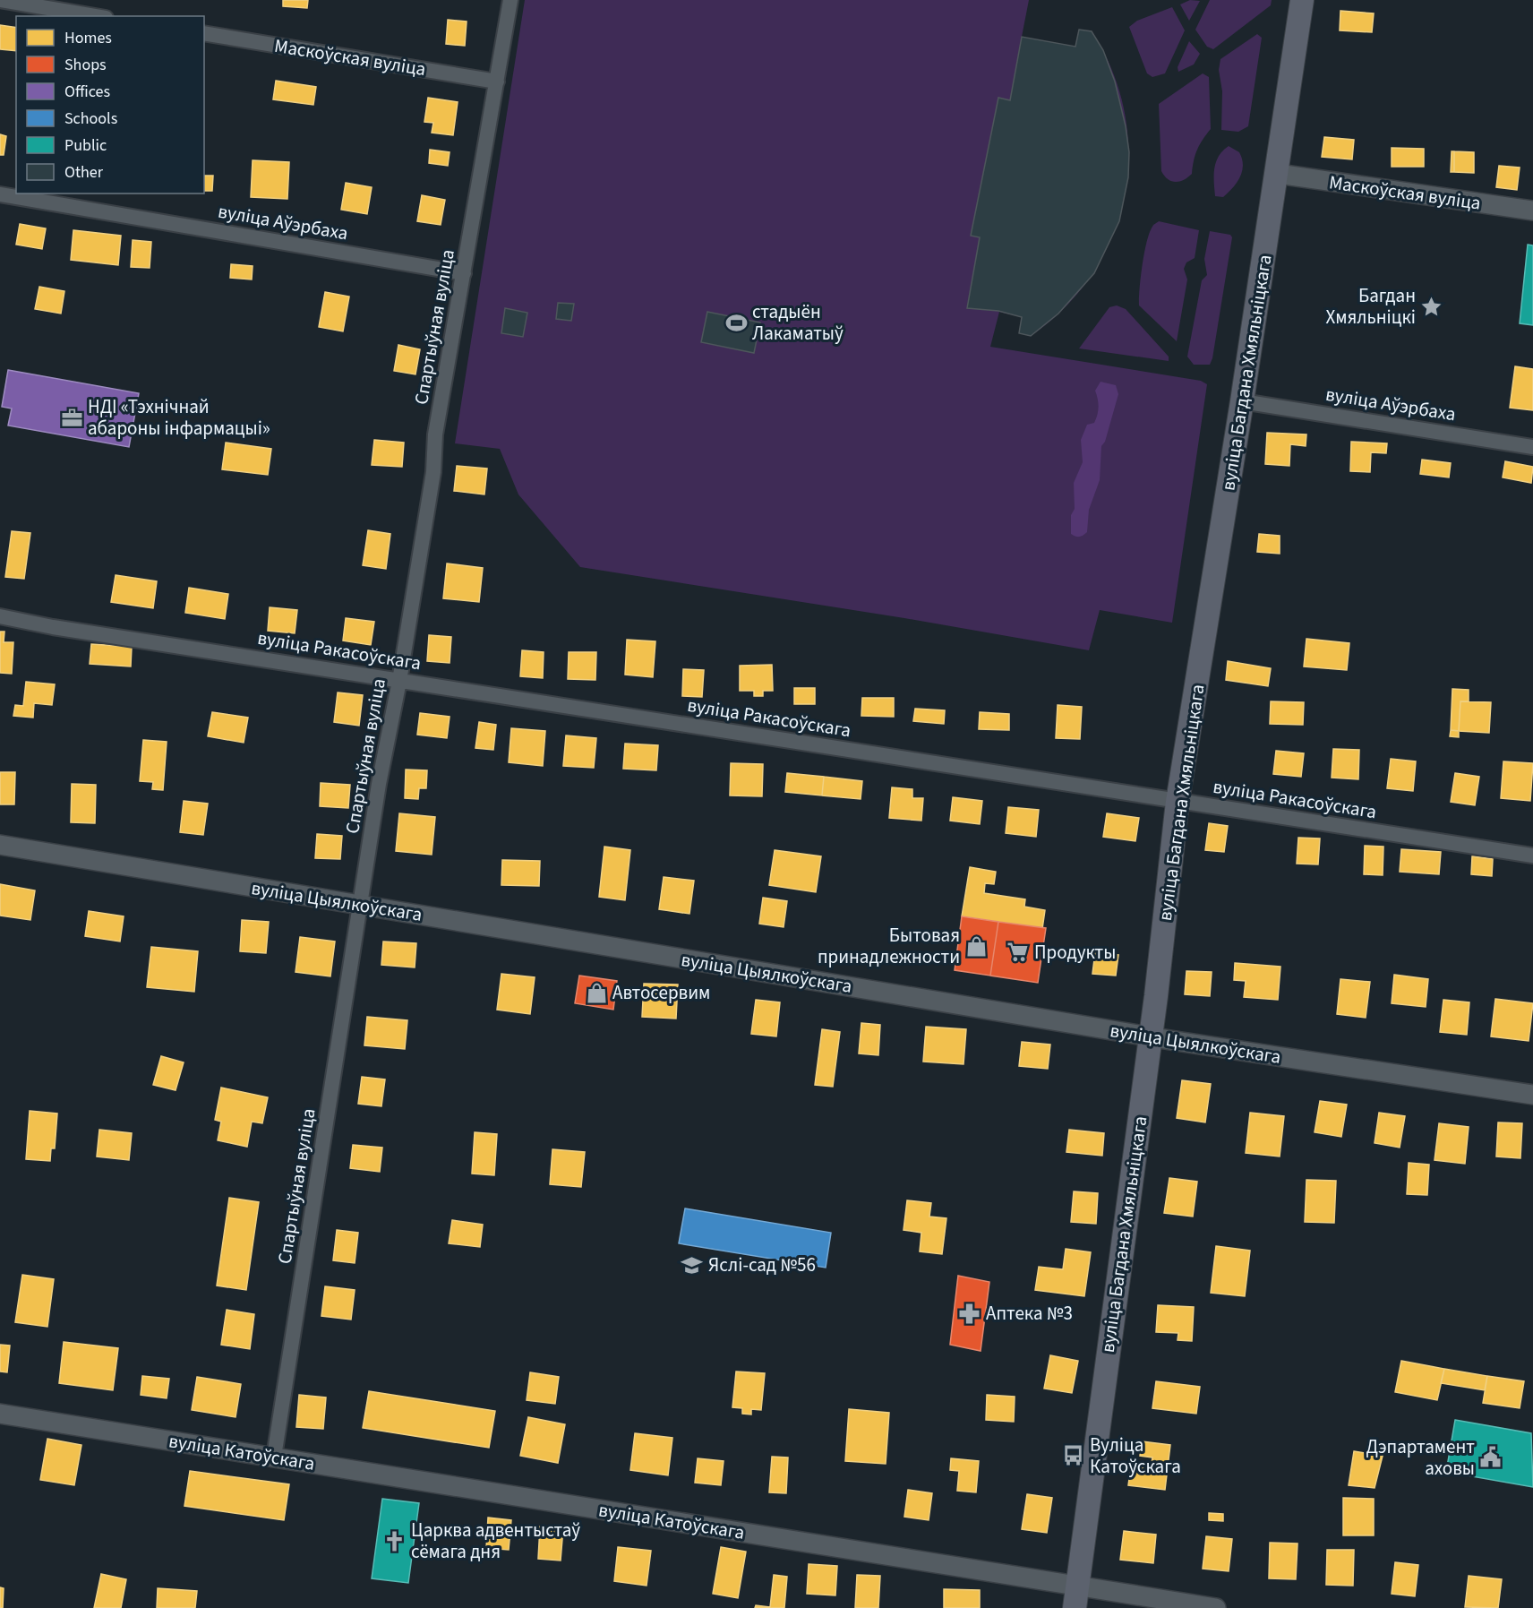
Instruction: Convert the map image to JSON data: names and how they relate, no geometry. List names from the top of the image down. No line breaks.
{"streets":{"main road":["вуліца Багдана Хмяльніцкага"],"street":["Маскоўская вуліца","вуліца Аўэрбаха","Спартыўная вуліца","вуліца Ракасоўскага","вуліца Цыялкоўскага","вуліца Катоўскага"]},"crossings":[["Маскоўская вуліца","Спартыўная вуліца"],["Маскоўская вуліца","вуліца Багдана Хмяльніцкага"],["вуліца Аўэрбаха","Спартыўная вуліца"],["вуліца Аўэрбаха","вуліца Багдана Хмяльніцкага"],["Спартыўная вуліца","вуліца Ракасоўскага"],["Спартыўная вуліца","вуліца Цыялкоўскага"],["Спартыўная вуліца","вуліца Катоўскага"],["вуліца Багдана Хмяльніцкага","вуліца Ракасоўскага"],["вуліца Багдана Хмяльніцкага","вуліца Цыялкоўскага"],["вуліца Багдана Хмяльніцкага","вуліца Катоўскага"]],"places":{"place":["Багдан Хмяльніцкі"],"sports":["стадыён Лакаматыў"],"office":["НДІ «Тэхнічнай абароны інфармацыі»"],"shop":["Бытовая принадлежности","Автосервим"],"supermarket":["Продукты"],"school or university":["Яслі-сад №56"],"pharmacy":["Аптека №3"],"bus stop":["Вуліца Катоўскага"],"public building":["Дэпартамент аховы"],"church":["Царква адвентыстаў сёмага дня"]},"legend":["Homes","Shops","Offices","Schools","Public","Other"]}
